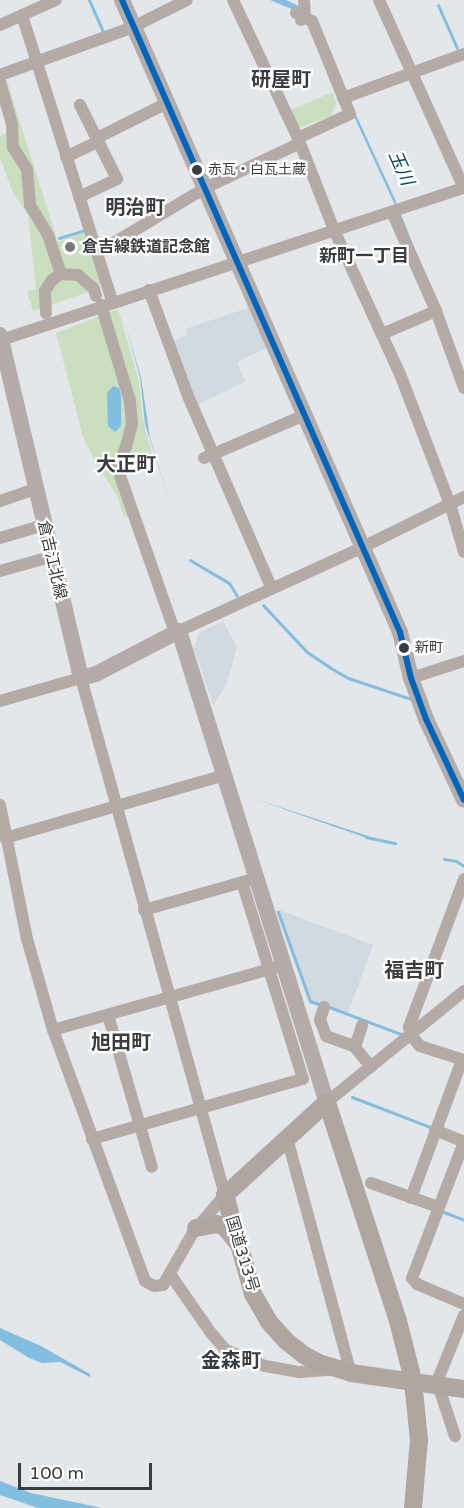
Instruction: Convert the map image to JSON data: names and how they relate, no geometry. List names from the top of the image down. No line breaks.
{"streets":{"highway":["国道313号"],"main road":["倉吉江北線"]},"districts":["研屋町","明治町","新町一丁目","大正町","福吉町","旭田町","金森町"],"water":["玉川"],"places":["赤瓦・白瓦土蔵","倉吉線鉄道記念館","新町"],"scale_bar":"100 m"}
